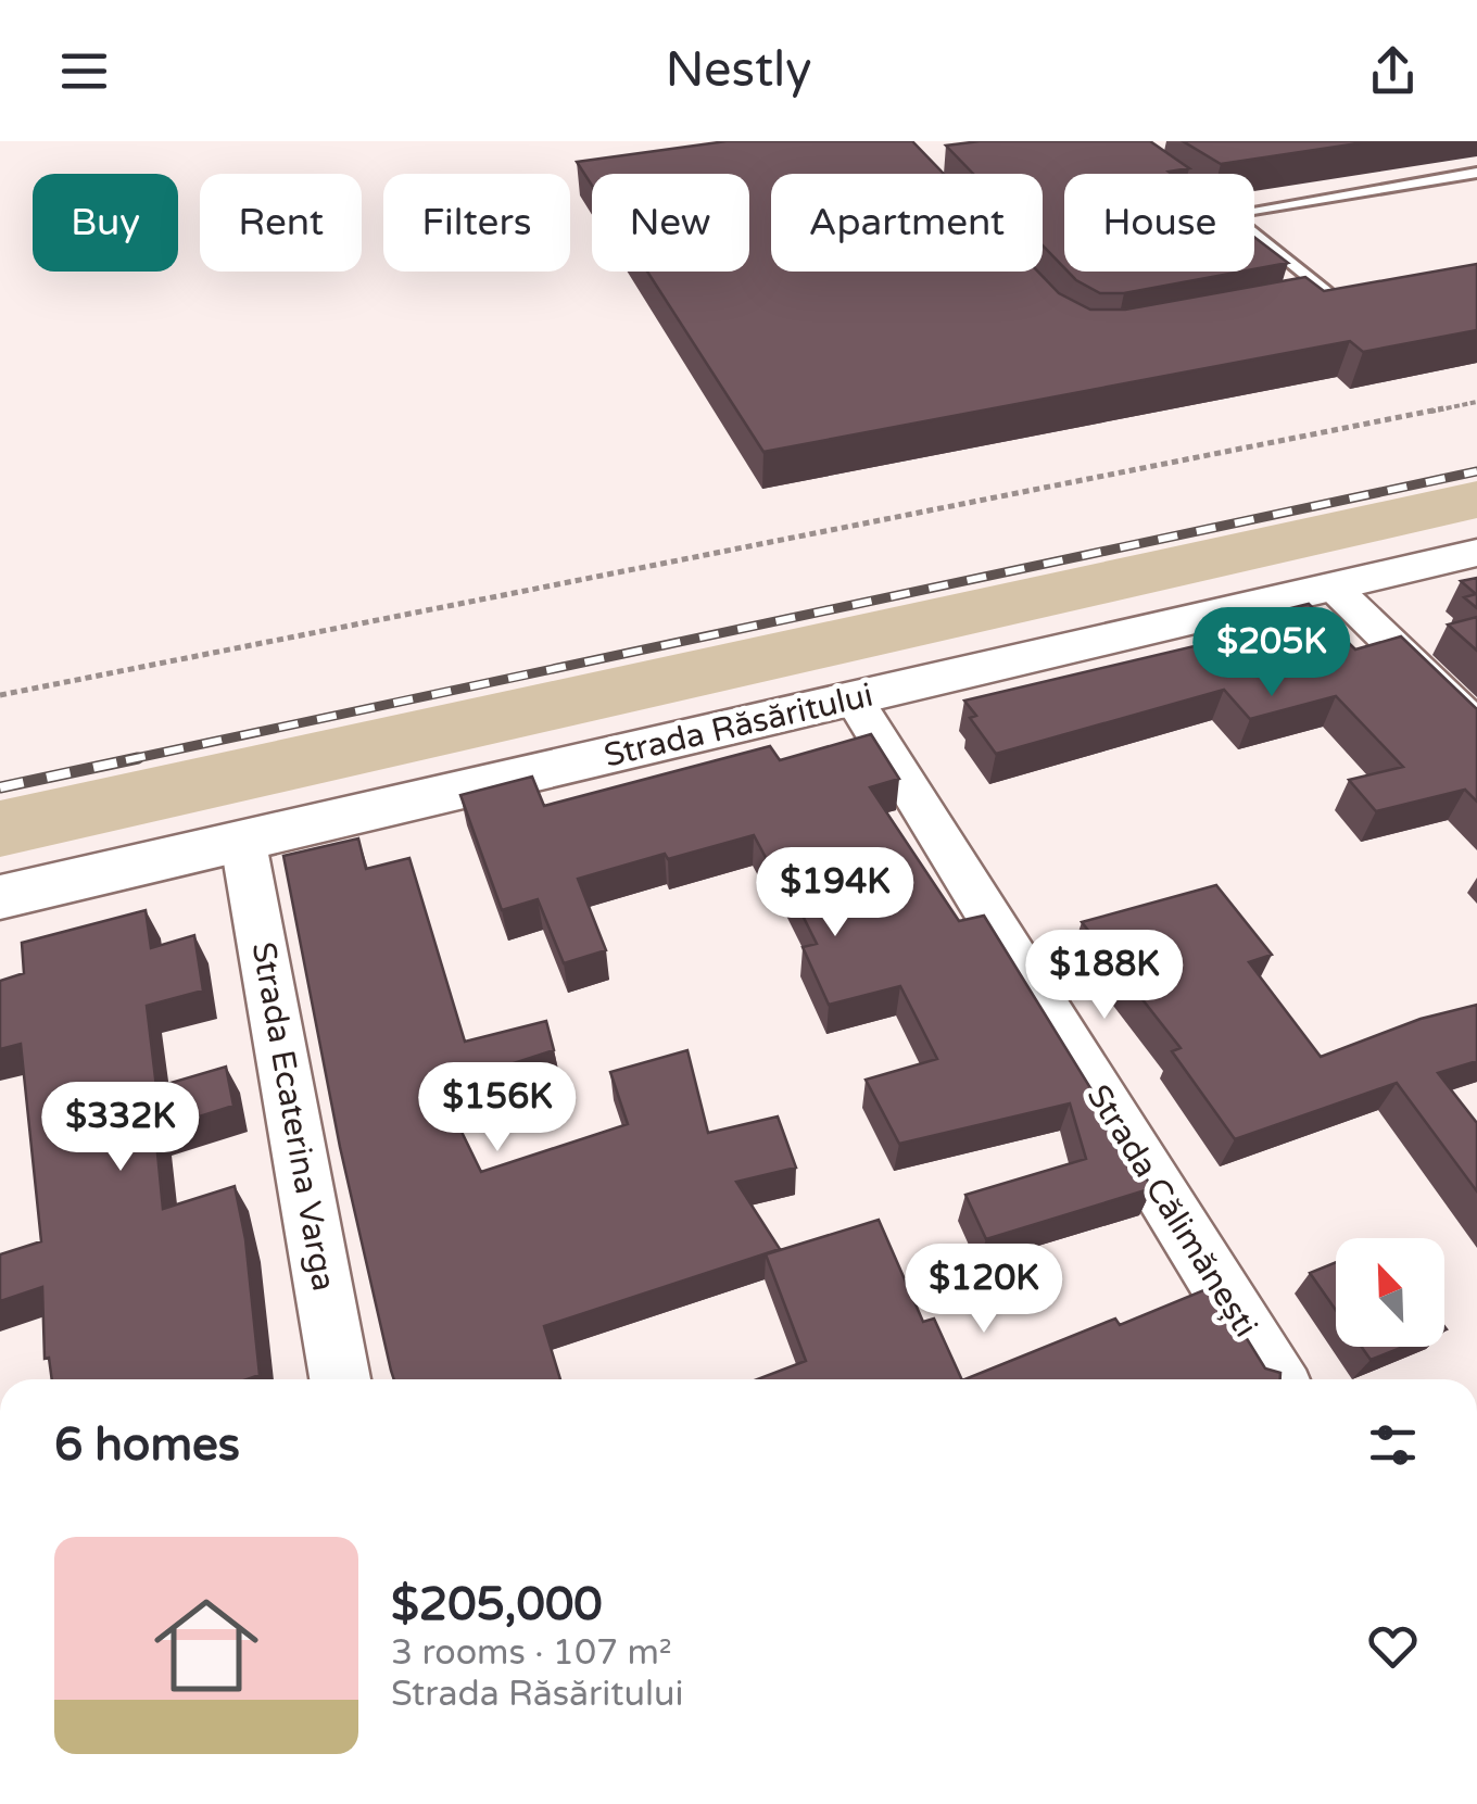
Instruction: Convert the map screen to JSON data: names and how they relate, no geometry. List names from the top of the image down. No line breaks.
{"streets":{"street":["Strada Răsăritului","Strada Ecaterina Varga","Strada Călimănești"]},"crossings":[["Strada Răsăritului","Strada Ecaterina Varga"],["Strada Răsăritului","Strada Călimănești"]],"north":"top left","page":{"header":"Nestly","chip":["Buy","Rent","Filters","New","Apartment","House"],"price":["$205K","$194K","$188K","$156K","$332K","$120K"],"heading":"6 homes","list":[{"name":"$205,000","note":"3 rooms · 107 m² · Strada Răsăritului"}]}}
